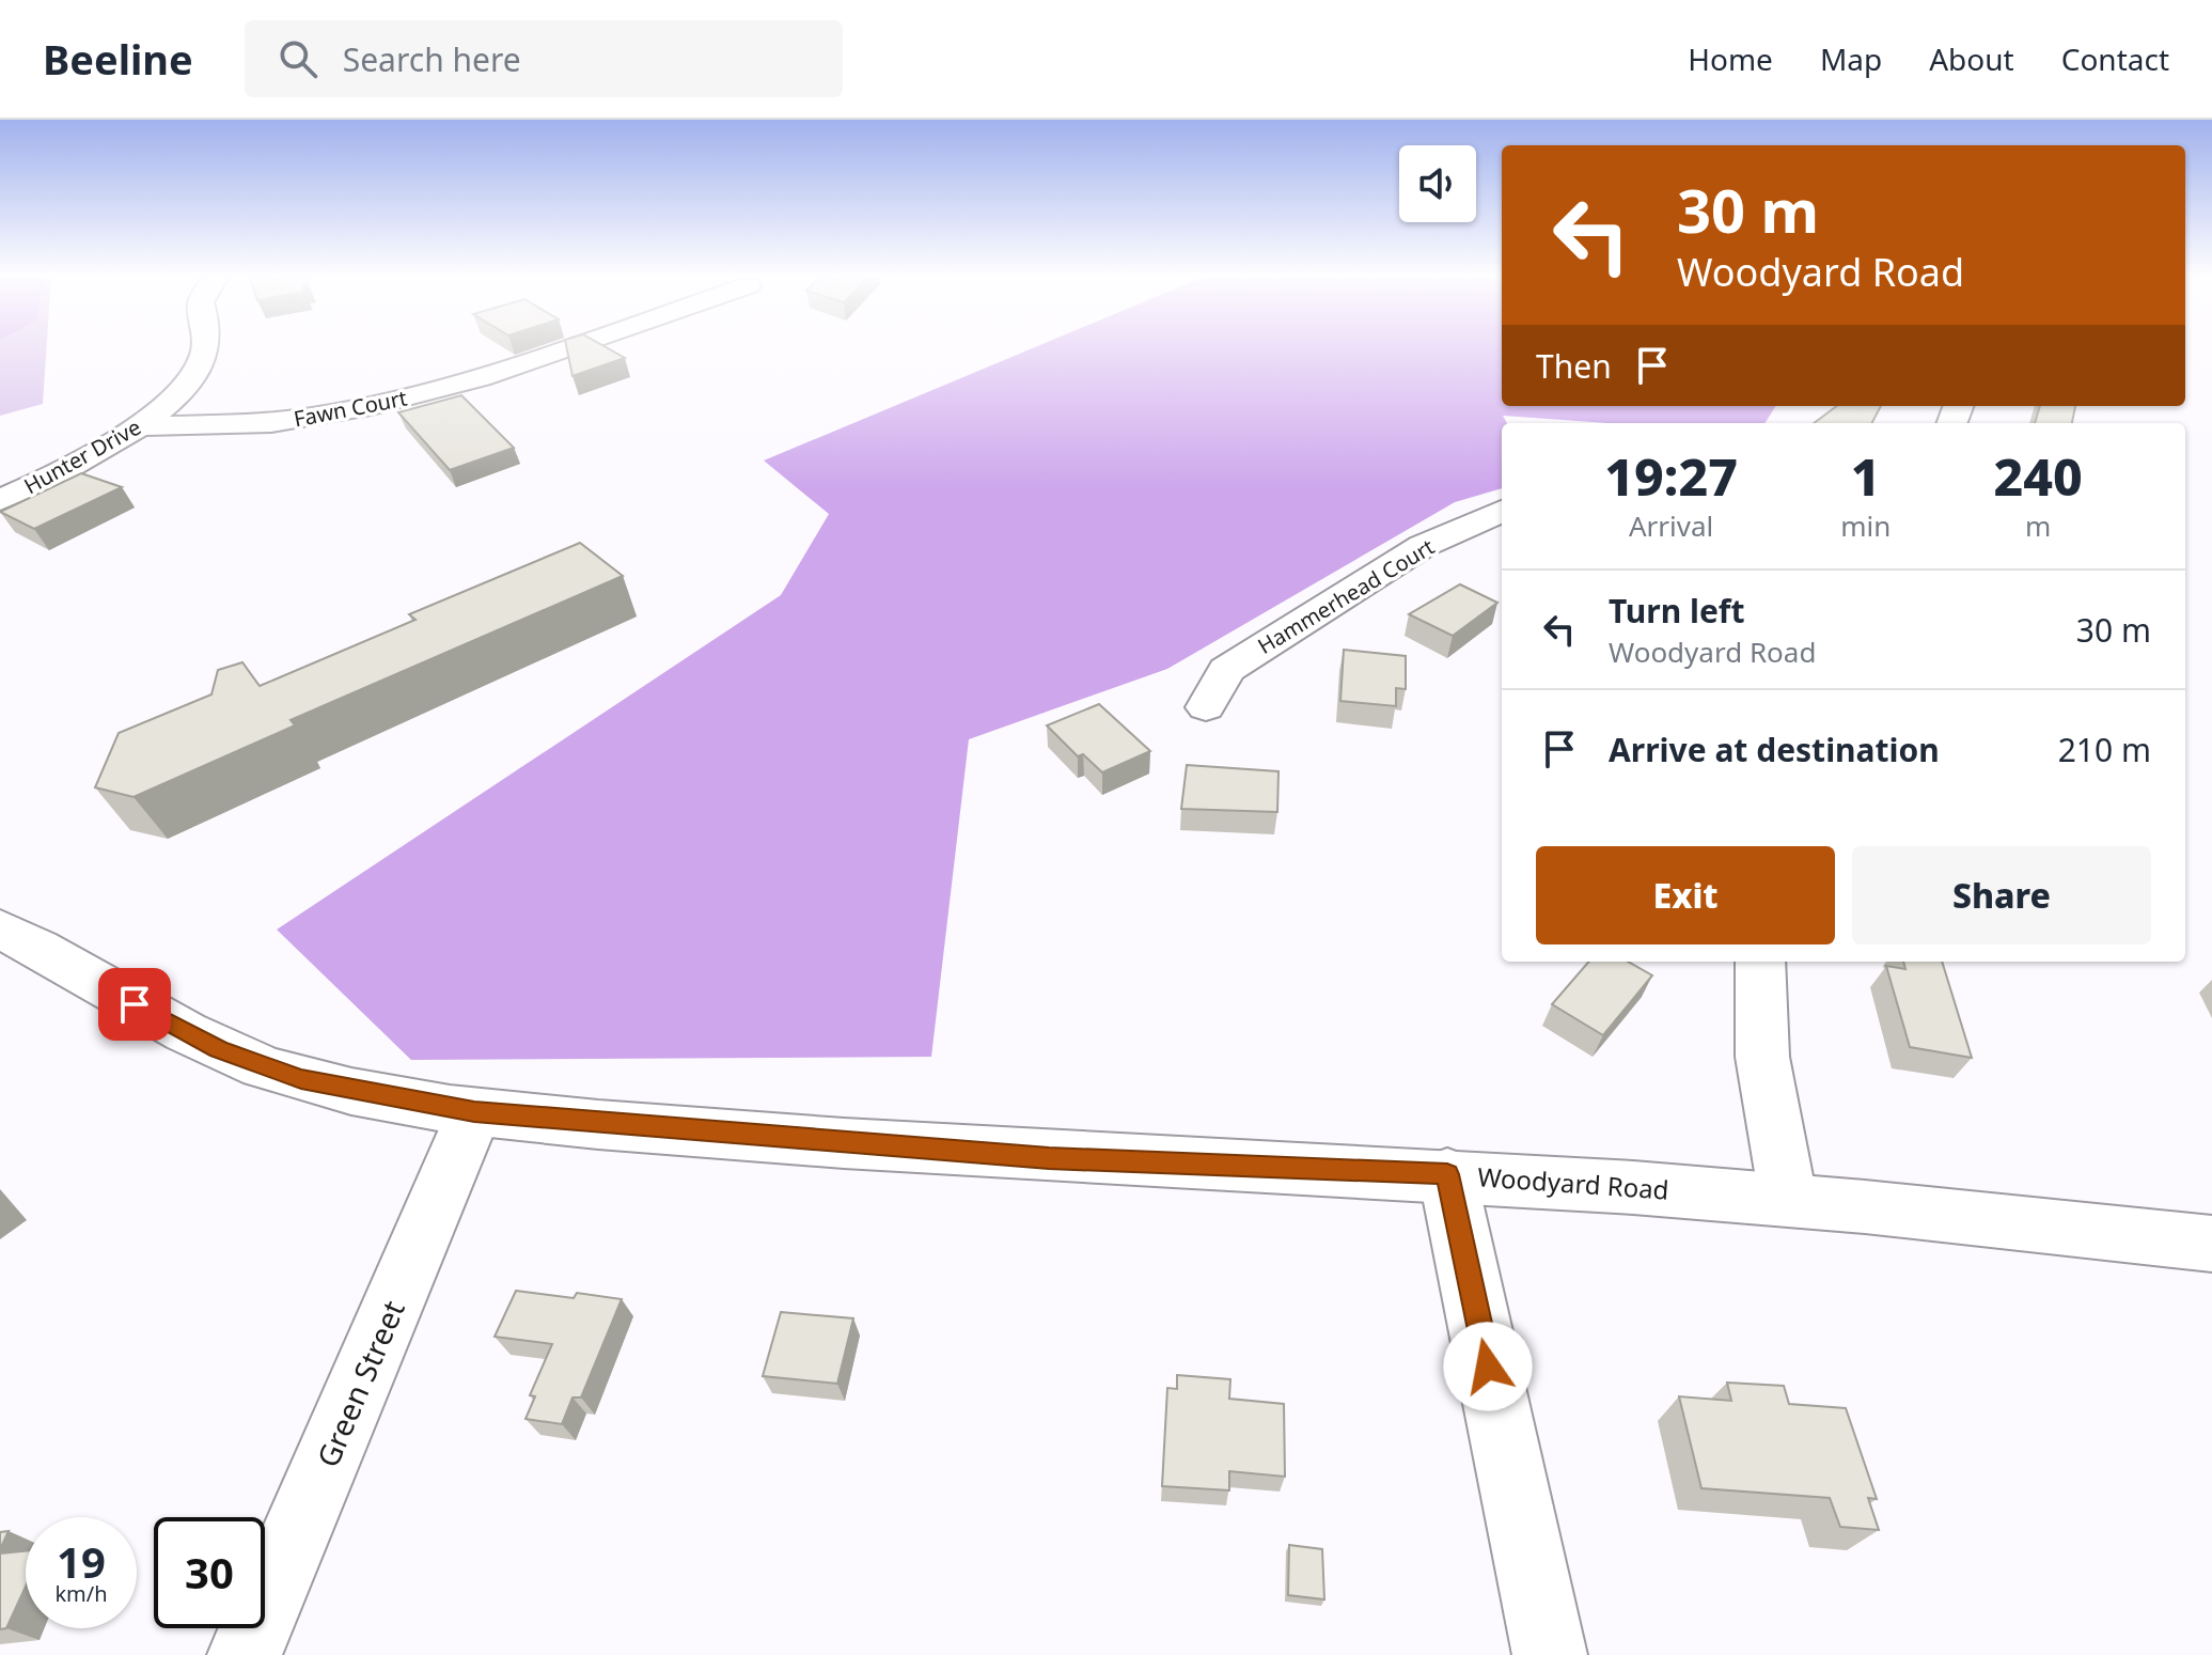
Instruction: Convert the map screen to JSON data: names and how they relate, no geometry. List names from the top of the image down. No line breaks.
{"streets":{"street":["Fawn Court","Hunter Drive","Hammerhead Court","Woodyard Road","Green Street"]},"crossings":[["Fawn Court","Hunter Drive"],["Woodyard Road","Green Street"]],"page":{"header":"Beeline","search":"Search here","nav":["Home","Map","About","Contact"],"turn":["30 m","Woodyard Road"],"then":"Then","eta":["19:27","Arrival","1","min","240","m"],"list":[{"name":"Turn left","note":"Woodyard Road","value":"30 m"},{"name":"Arrive at destination","value":"210 m"}],"buttons":["Exit","Share"],"speed":"19 km/h","limit":"30"}}
